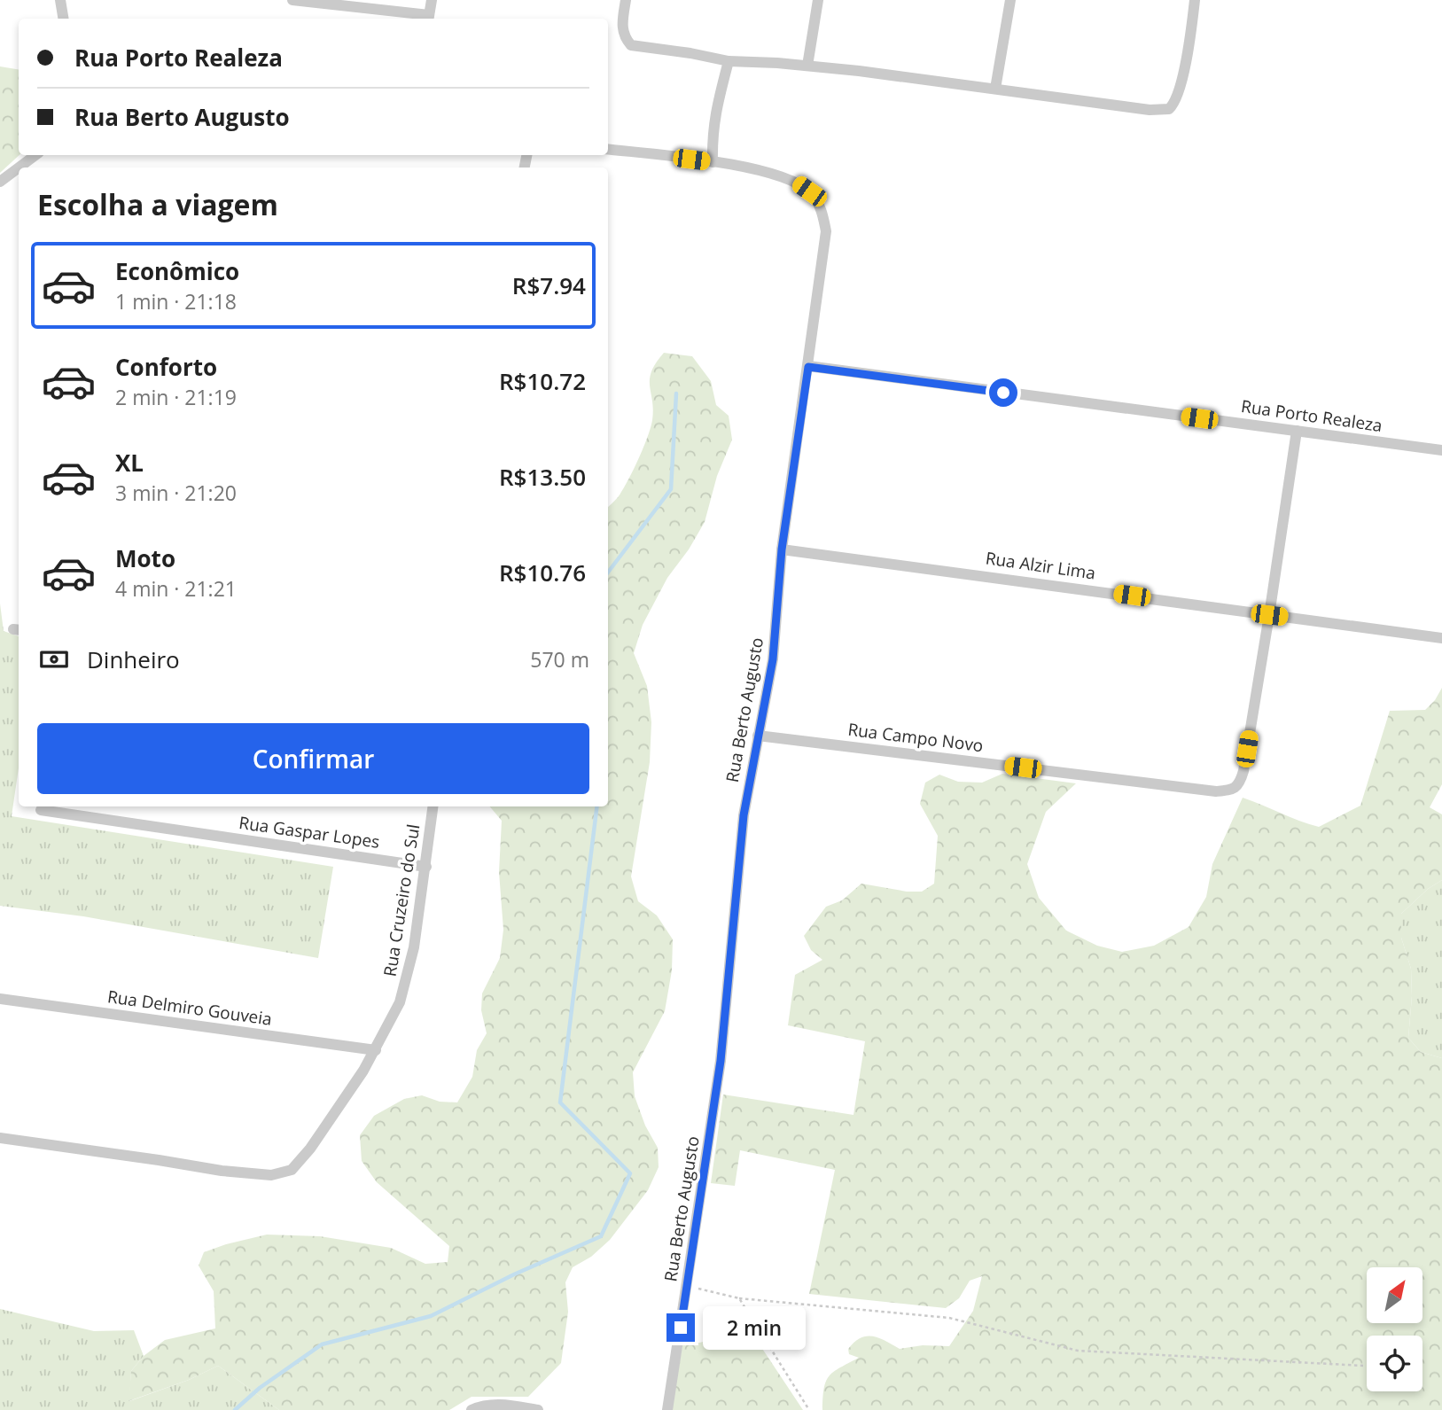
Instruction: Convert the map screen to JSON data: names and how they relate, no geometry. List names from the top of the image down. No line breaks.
{"streets":{"street":["Rua Porto Realeza","Rua Alzir Lima","Rua Berto Augusto","Rua Campo Novo","Rua Gaspar Lopes","Rua Cruzeiro do Sul","Rua Delmiro Gouveia"]},"crossings":[["Rua Porto Realeza","Rua Berto Augusto"],["Rua Alzir Lima","Rua Berto Augusto"],["Rua Alzir Lima","Rua Campo Novo"],["Rua Berto Augusto","Rua Campo Novo"],["Rua Gaspar Lopes","Rua Cruzeiro do Sul"],["Rua Cruzeiro do Sul","Rua Delmiro Gouveia"]],"north":"top right","page":{"banner":["Rua Porto Realeza","Rua Berto Augusto"],"heading":"Escolha a viagem","list":[{"name":"Econômico","note":"1 min · 21:18","value":"R$7.94"},{"name":"Conforto","note":"2 min · 21:19","value":"R$10.72"},{"name":"XL","note":"3 min · 21:20","value":"R$13.50"},{"name":"Moto","note":"4 min · 21:21","value":"R$10.76"}],"pay":["Dinheiro","570 m"],"buttons":"Confirmar","bubble":"2 min"}}
